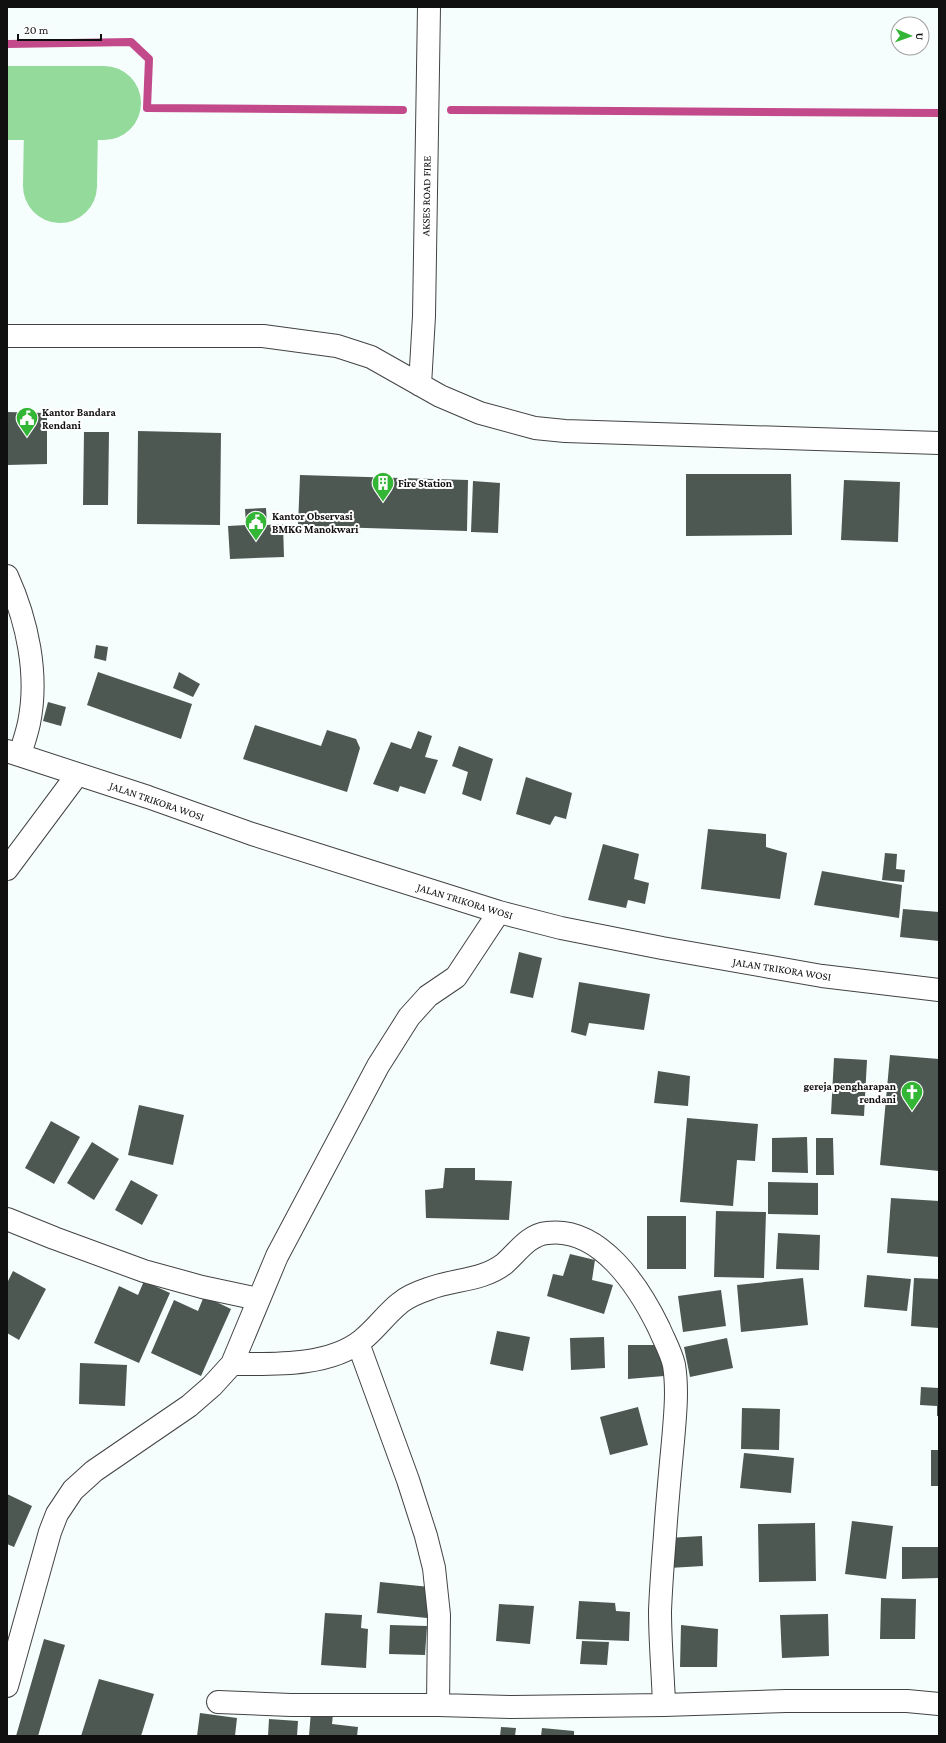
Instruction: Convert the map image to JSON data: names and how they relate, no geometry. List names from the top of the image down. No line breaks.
{"streets":{"street":["AKSES ROAD FIRE","JALAN TRIKORA WOSI"]},"places":{"public building":["Kantor Bandara Rendani","Kantor Observasi BMKG Manokwari"],"building":["Fire Station"],"church":["gereja pengharapan rendani"]},"scale_bar":"20 m","north":"right"}
